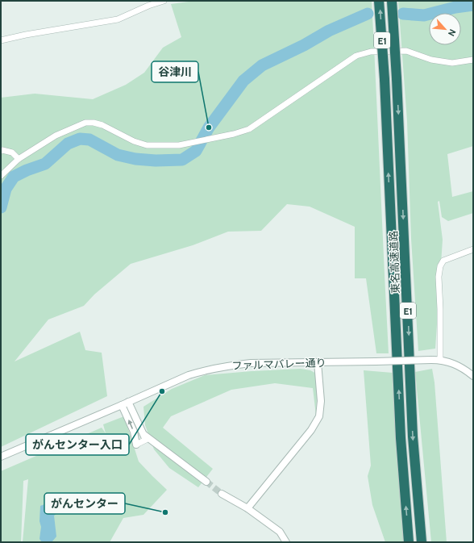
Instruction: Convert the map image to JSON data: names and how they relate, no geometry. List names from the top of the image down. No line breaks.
{"streets":{"highway":["E1","東名高速道路"],"street":["ファルマバレー通り"]},"places":["谷津川","がんセンター入口","がんセンター"],"north":"bottom right"}
